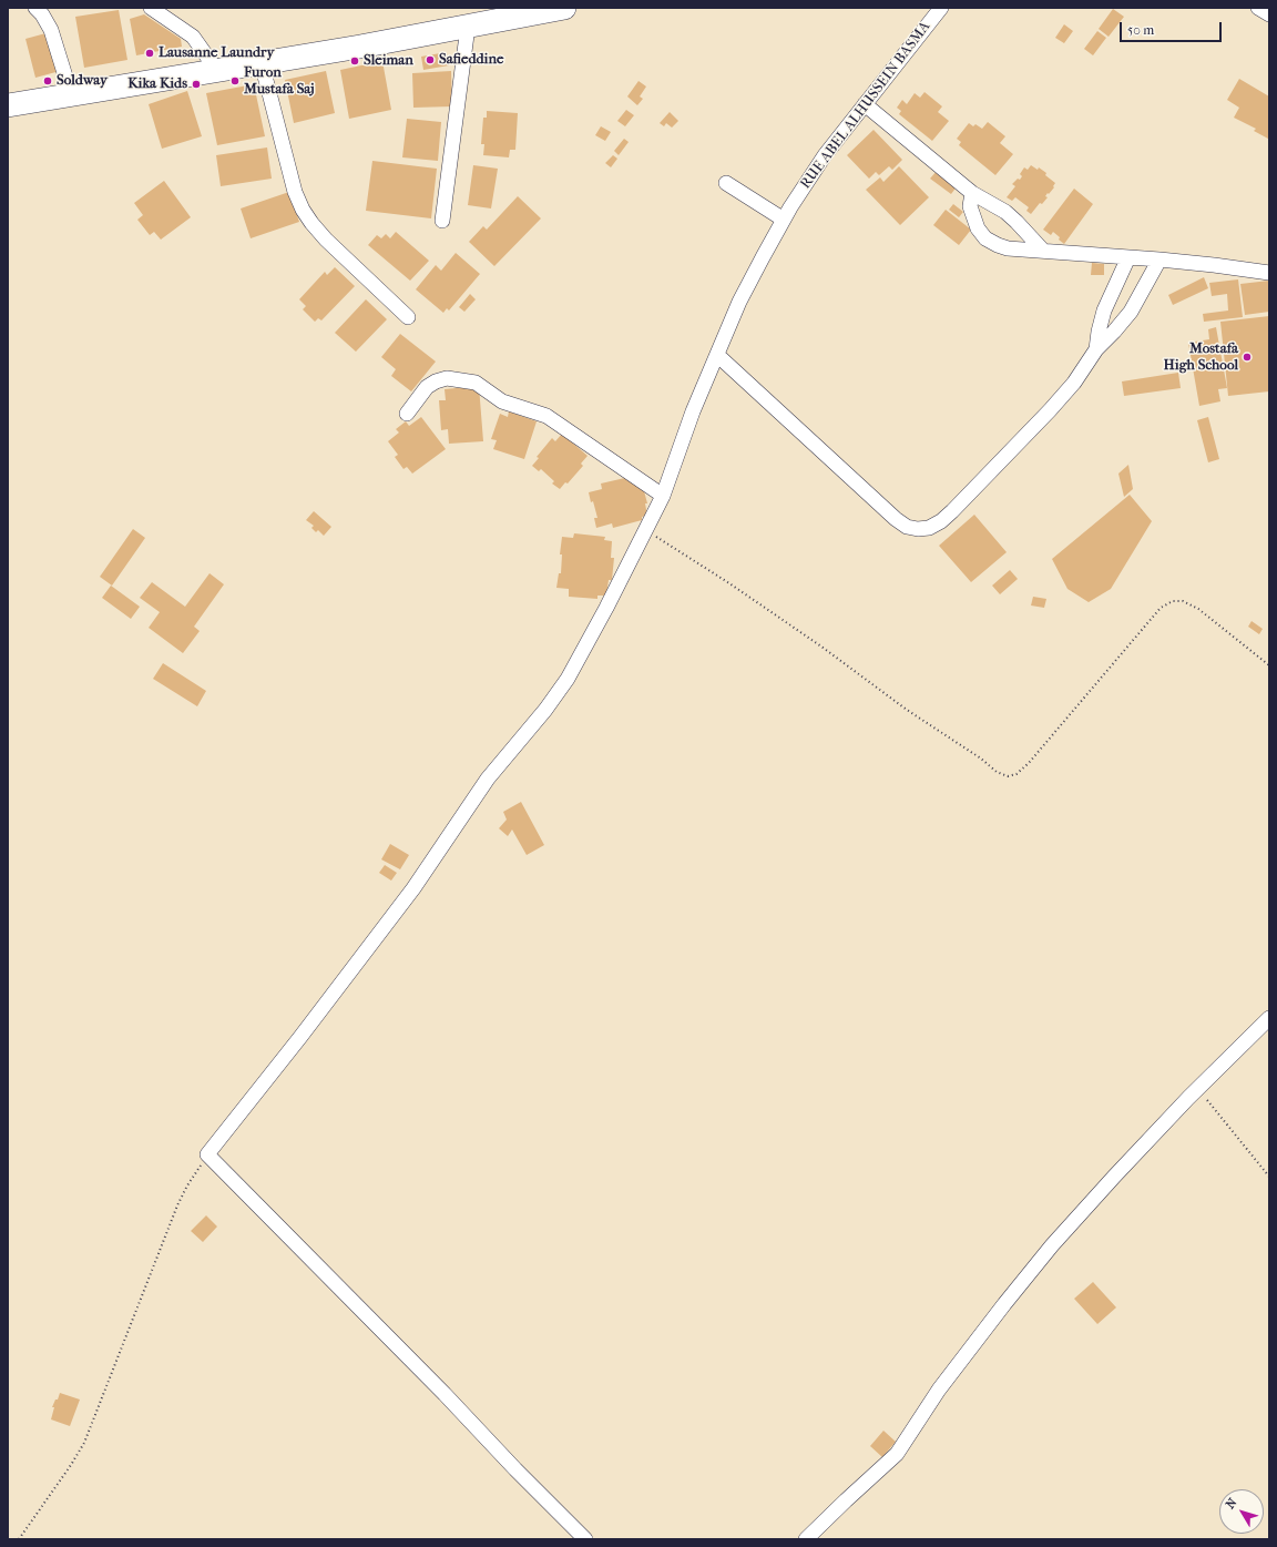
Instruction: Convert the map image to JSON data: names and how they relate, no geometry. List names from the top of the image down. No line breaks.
{"streets":{"street":["RUE ABEL ALHUSSEIN BASMA"]},"places":["Lausanne Laundry","Safieddine","Sleiman","Soldway","Furon Mustafa Saj","Kika Kids","Mostafa High School"],"scale_bar":"50 m","north":"top left"}
